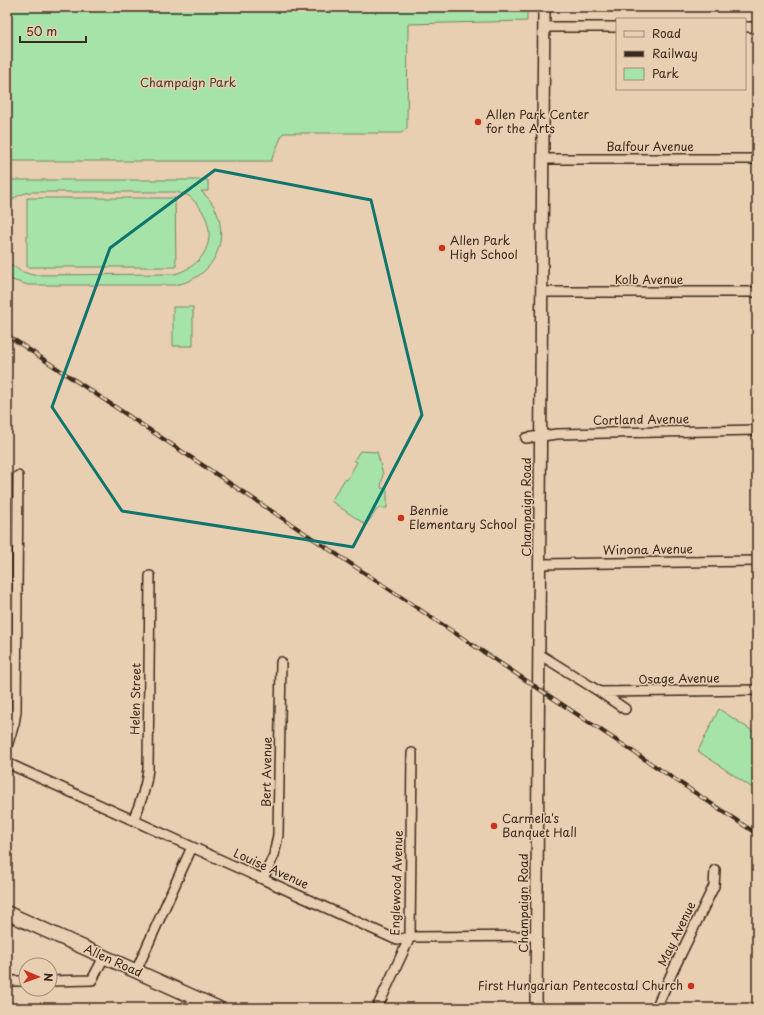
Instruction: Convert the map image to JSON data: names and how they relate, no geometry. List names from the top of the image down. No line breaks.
{"streets":{"main road":["Allen Road"],"street":["Balfour Avenue","Kolb Avenue","Cortland Avenue","Champaign Road","Winona Avenue","Osage Avenue","Helen Street","Bert Avenue","Louise Avenue","Englewood Avenue","May Avenue"]},"crossings":[["Balfour Avenue","Champaign Road"],["Kolb Avenue","Champaign Road"],["Cortland Avenue","Champaign Road"],["Champaign Road","Winona Avenue"],["Champaign Road","Louise Avenue"],["Helen Street","Louise Avenue"],["Bert Avenue","Louise Avenue"],["Louise Avenue","Englewood Avenue"]],"parks":["Champaign Park"],"places":["Allen Park Center for the Arts","Allen Park High School","Bennie Elementary School","Carmela's Banquet Hall","First Hungarian Pentecostal Church"],"legend":["Road","Railway","Park"],"scale_bar":"50 m","north":"right"}
